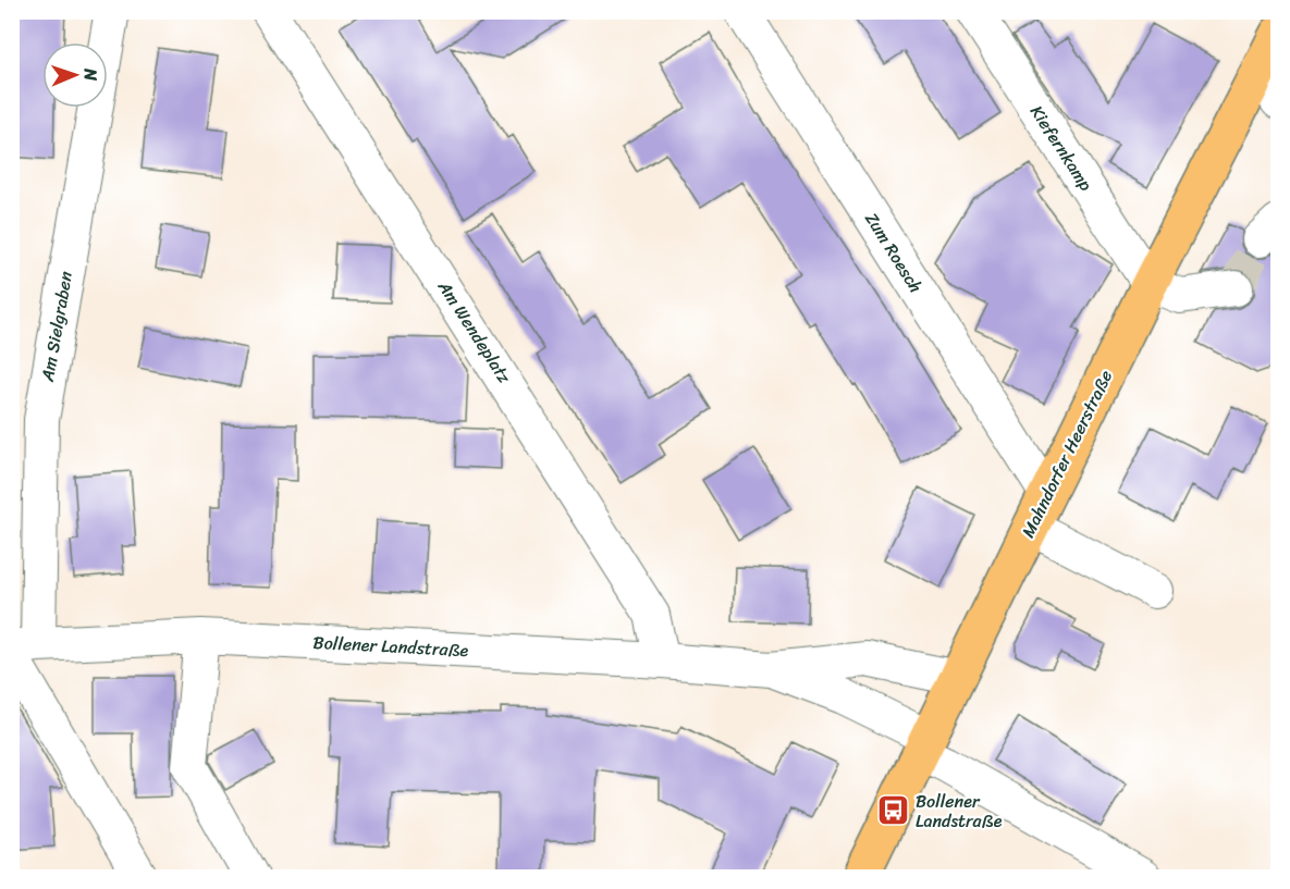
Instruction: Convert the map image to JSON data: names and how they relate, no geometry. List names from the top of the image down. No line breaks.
{"streets":{"main road":["Mahndorfer Heerstraße"],"street":["Kiefernkamp","Zum Roesch","Am Sielgraben","Am Wendeplatz","Bollener Landstraße"]},"crossings":[["Kiefernkamp","Mahndorfer Heerstraße"],["Zum Roesch","Mahndorfer Heerstraße"],["Am Sielgraben","Bollener Landstraße"],["Am Wendeplatz","Bollener Landstraße"],["Mahndorfer Heerstraße","Bollener Landstraße"]],"places":{"bus stop":["Bollener Landstraße"]},"north":"right"}
